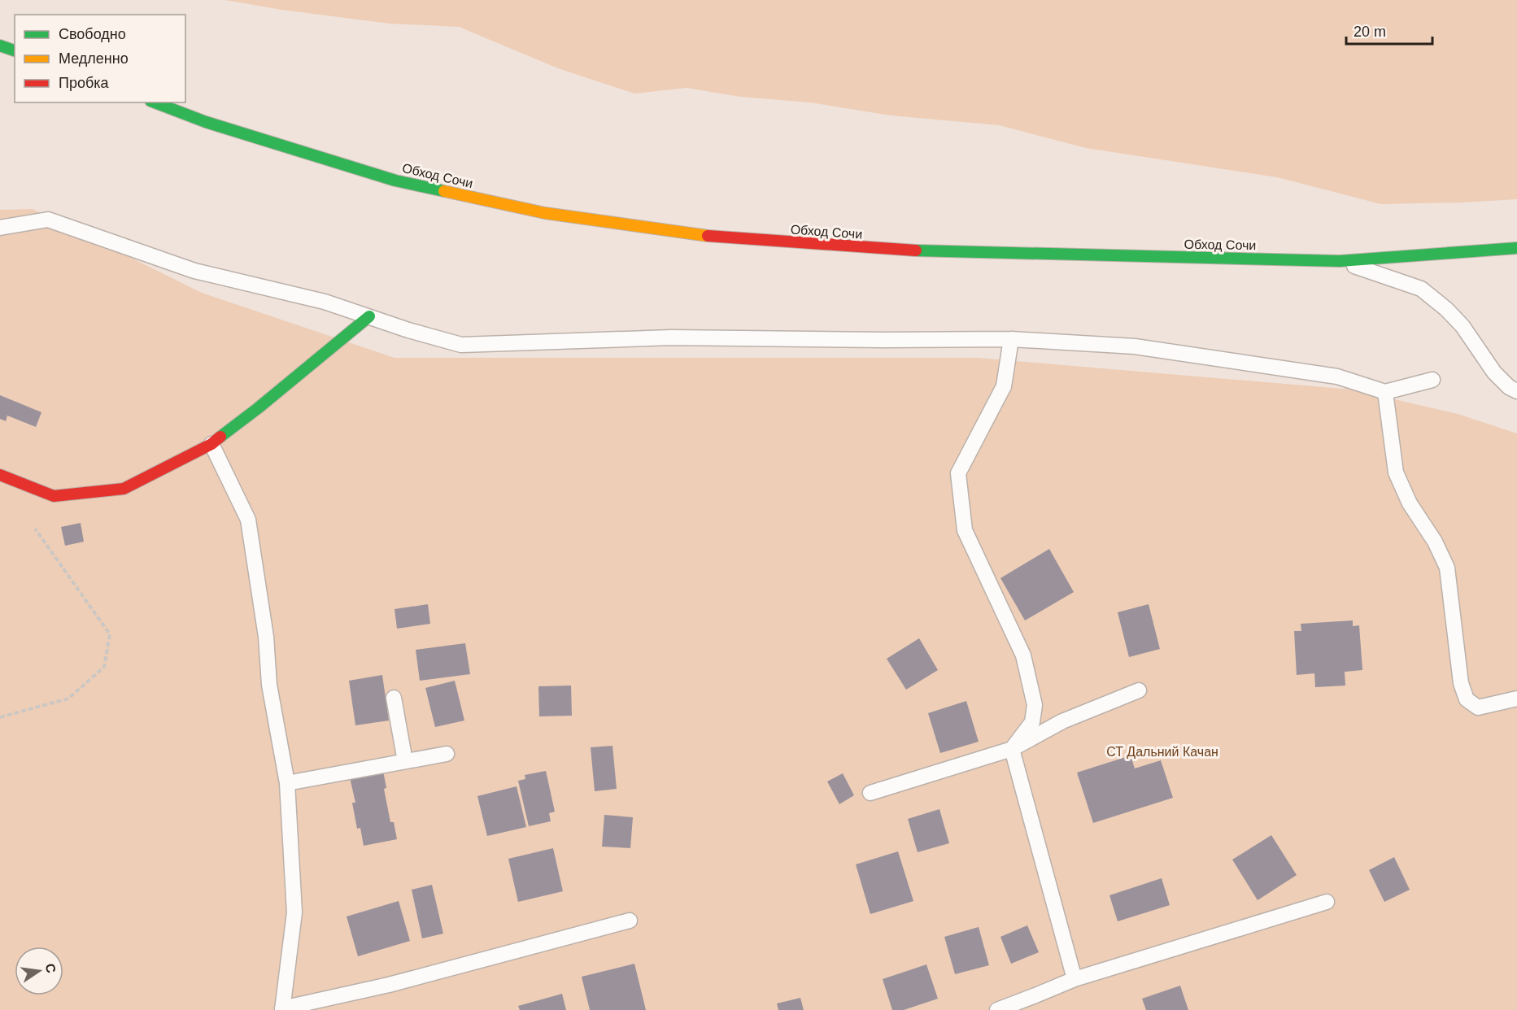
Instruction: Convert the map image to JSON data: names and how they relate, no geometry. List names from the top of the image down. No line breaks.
{"streets":{"main road":["Обход Сочи"]},"parks":["СТ Дальний Качан"],"legend":["Свободно","Медленно","Пробка"],"scale_bar":"20 m","north":"right"}
